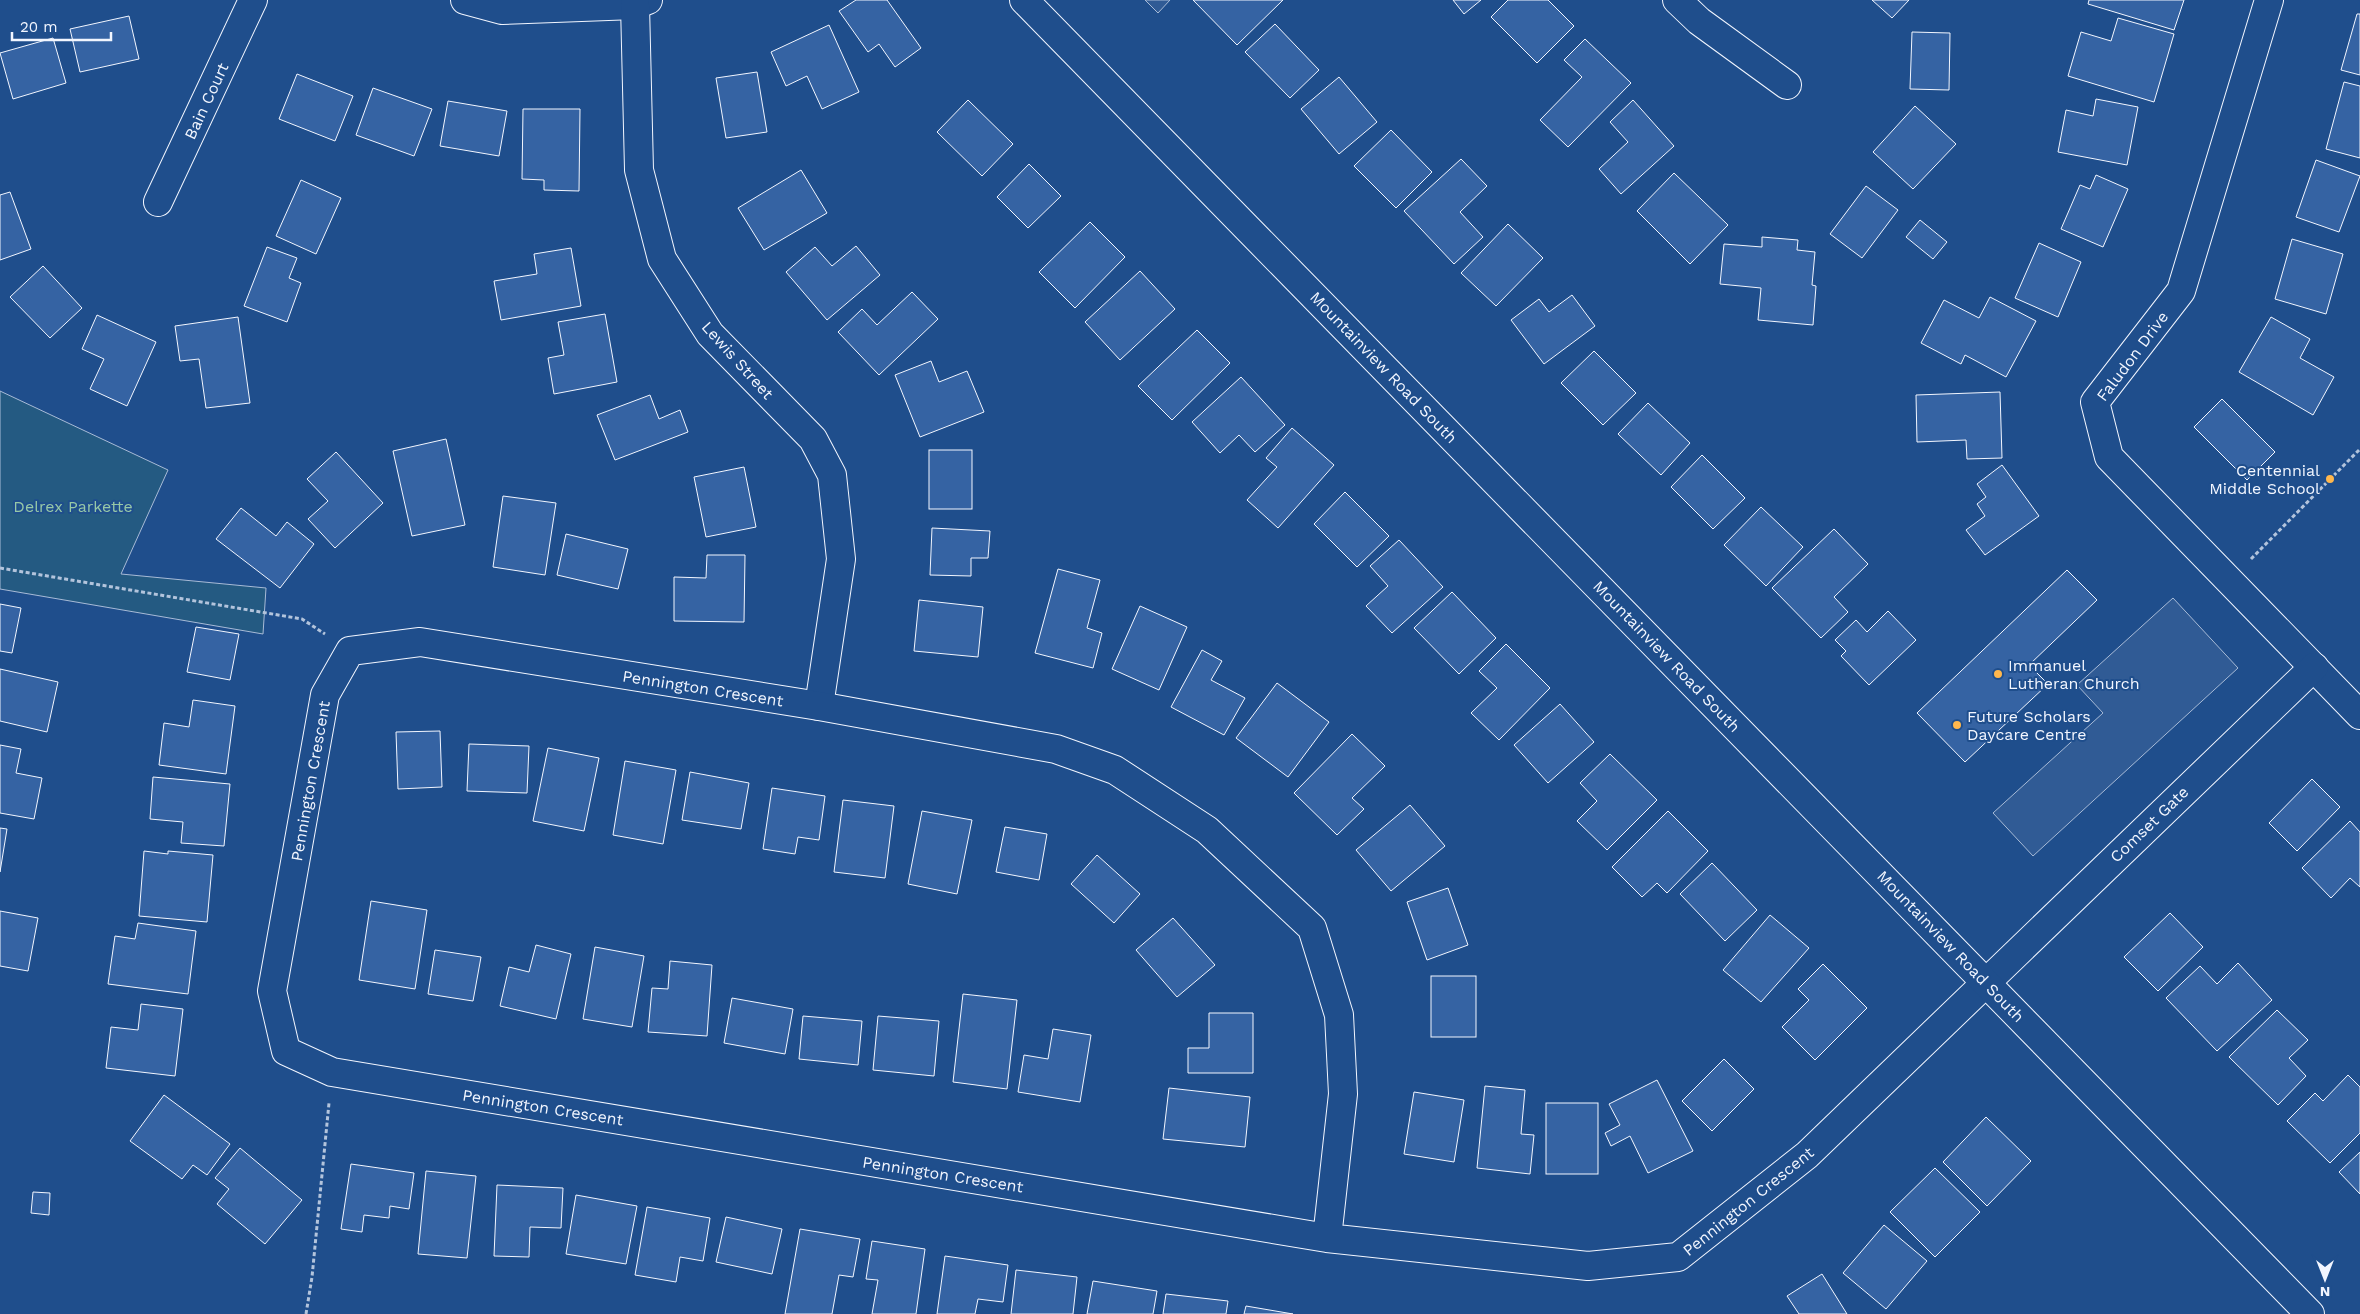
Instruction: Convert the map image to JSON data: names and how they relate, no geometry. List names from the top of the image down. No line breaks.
{"streets":{"street":["Bain Court","Faludon Drive","Lewis Street","Mountainview Road South","Pennington Crescent","Comset Gate"]},"crossings":[["Faludon Drive","Comset Gate"],["Lewis Street","Pennington Crescent"],["Mountainview Road South","Pennington Crescent"],["Mountainview Road South","Comset Gate"],["Pennington Crescent","Comset Gate"]],"parks":["Delrex Parkette"],"places":["Centennial Middle School","Immanuel Lutheran Church","Future Scholars Daycare Centre"],"scale_bar":"20 m","north":"bottom"}
